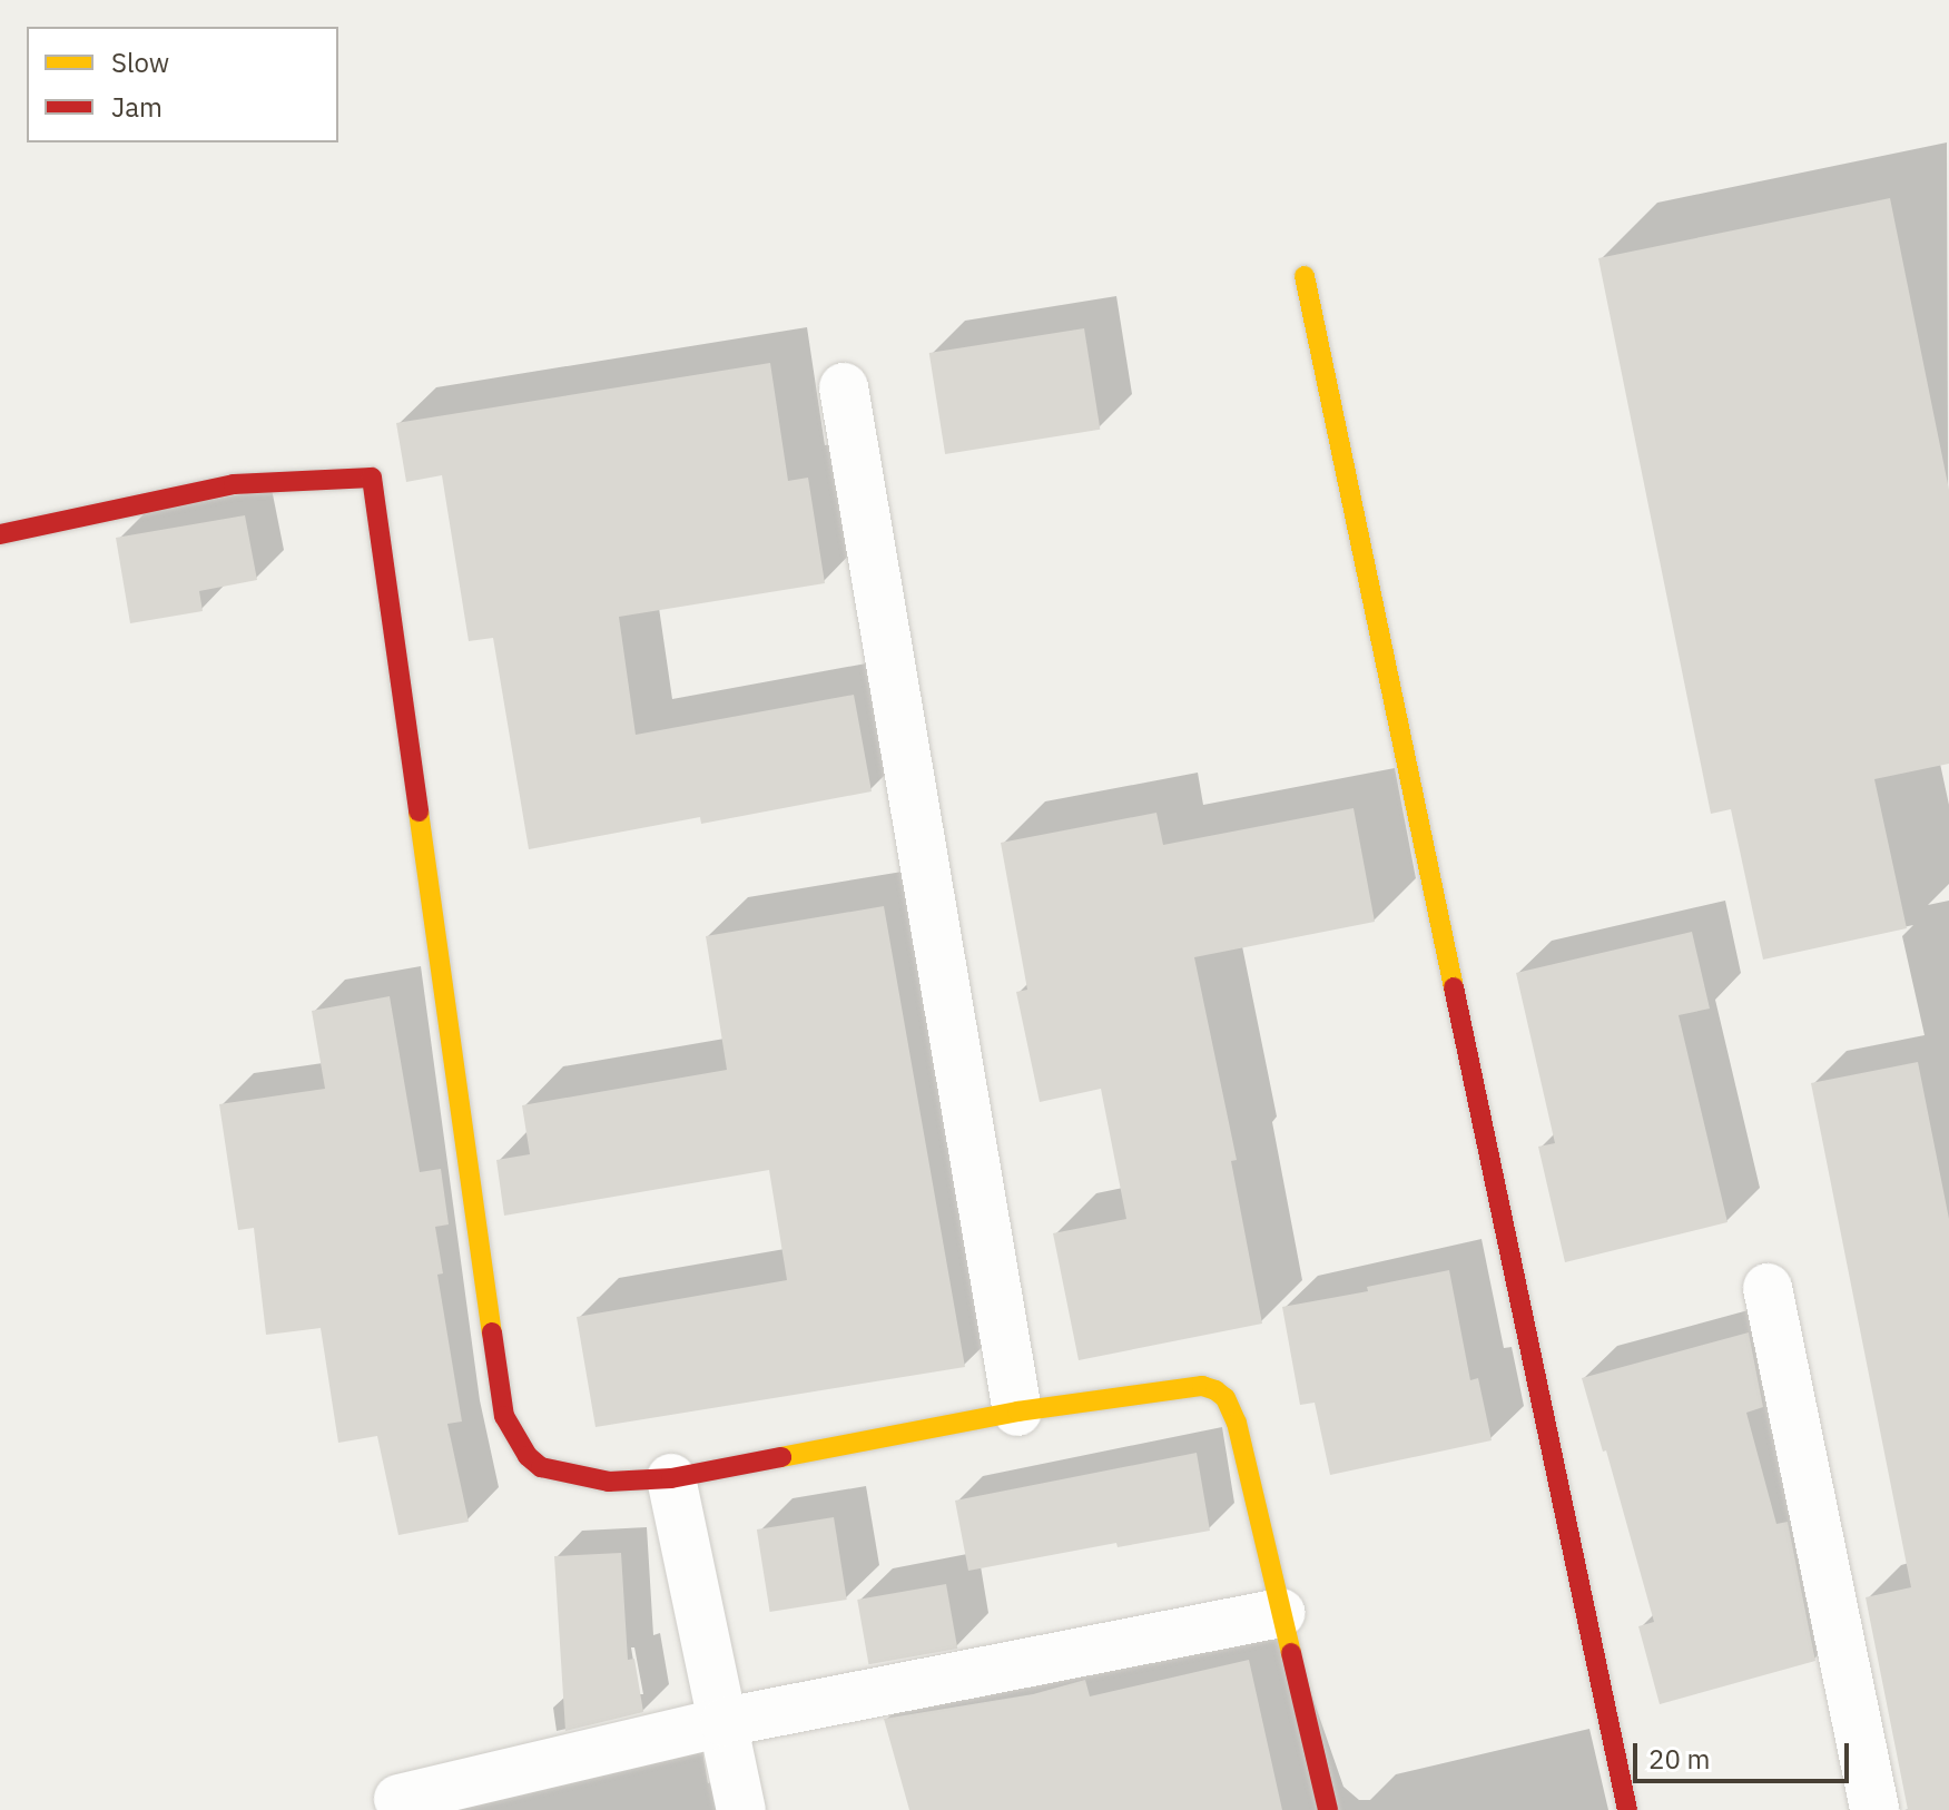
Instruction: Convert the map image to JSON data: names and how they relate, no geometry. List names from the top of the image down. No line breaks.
{"legend":["Slow","Jam"],"scale_bar":"20 m"}
